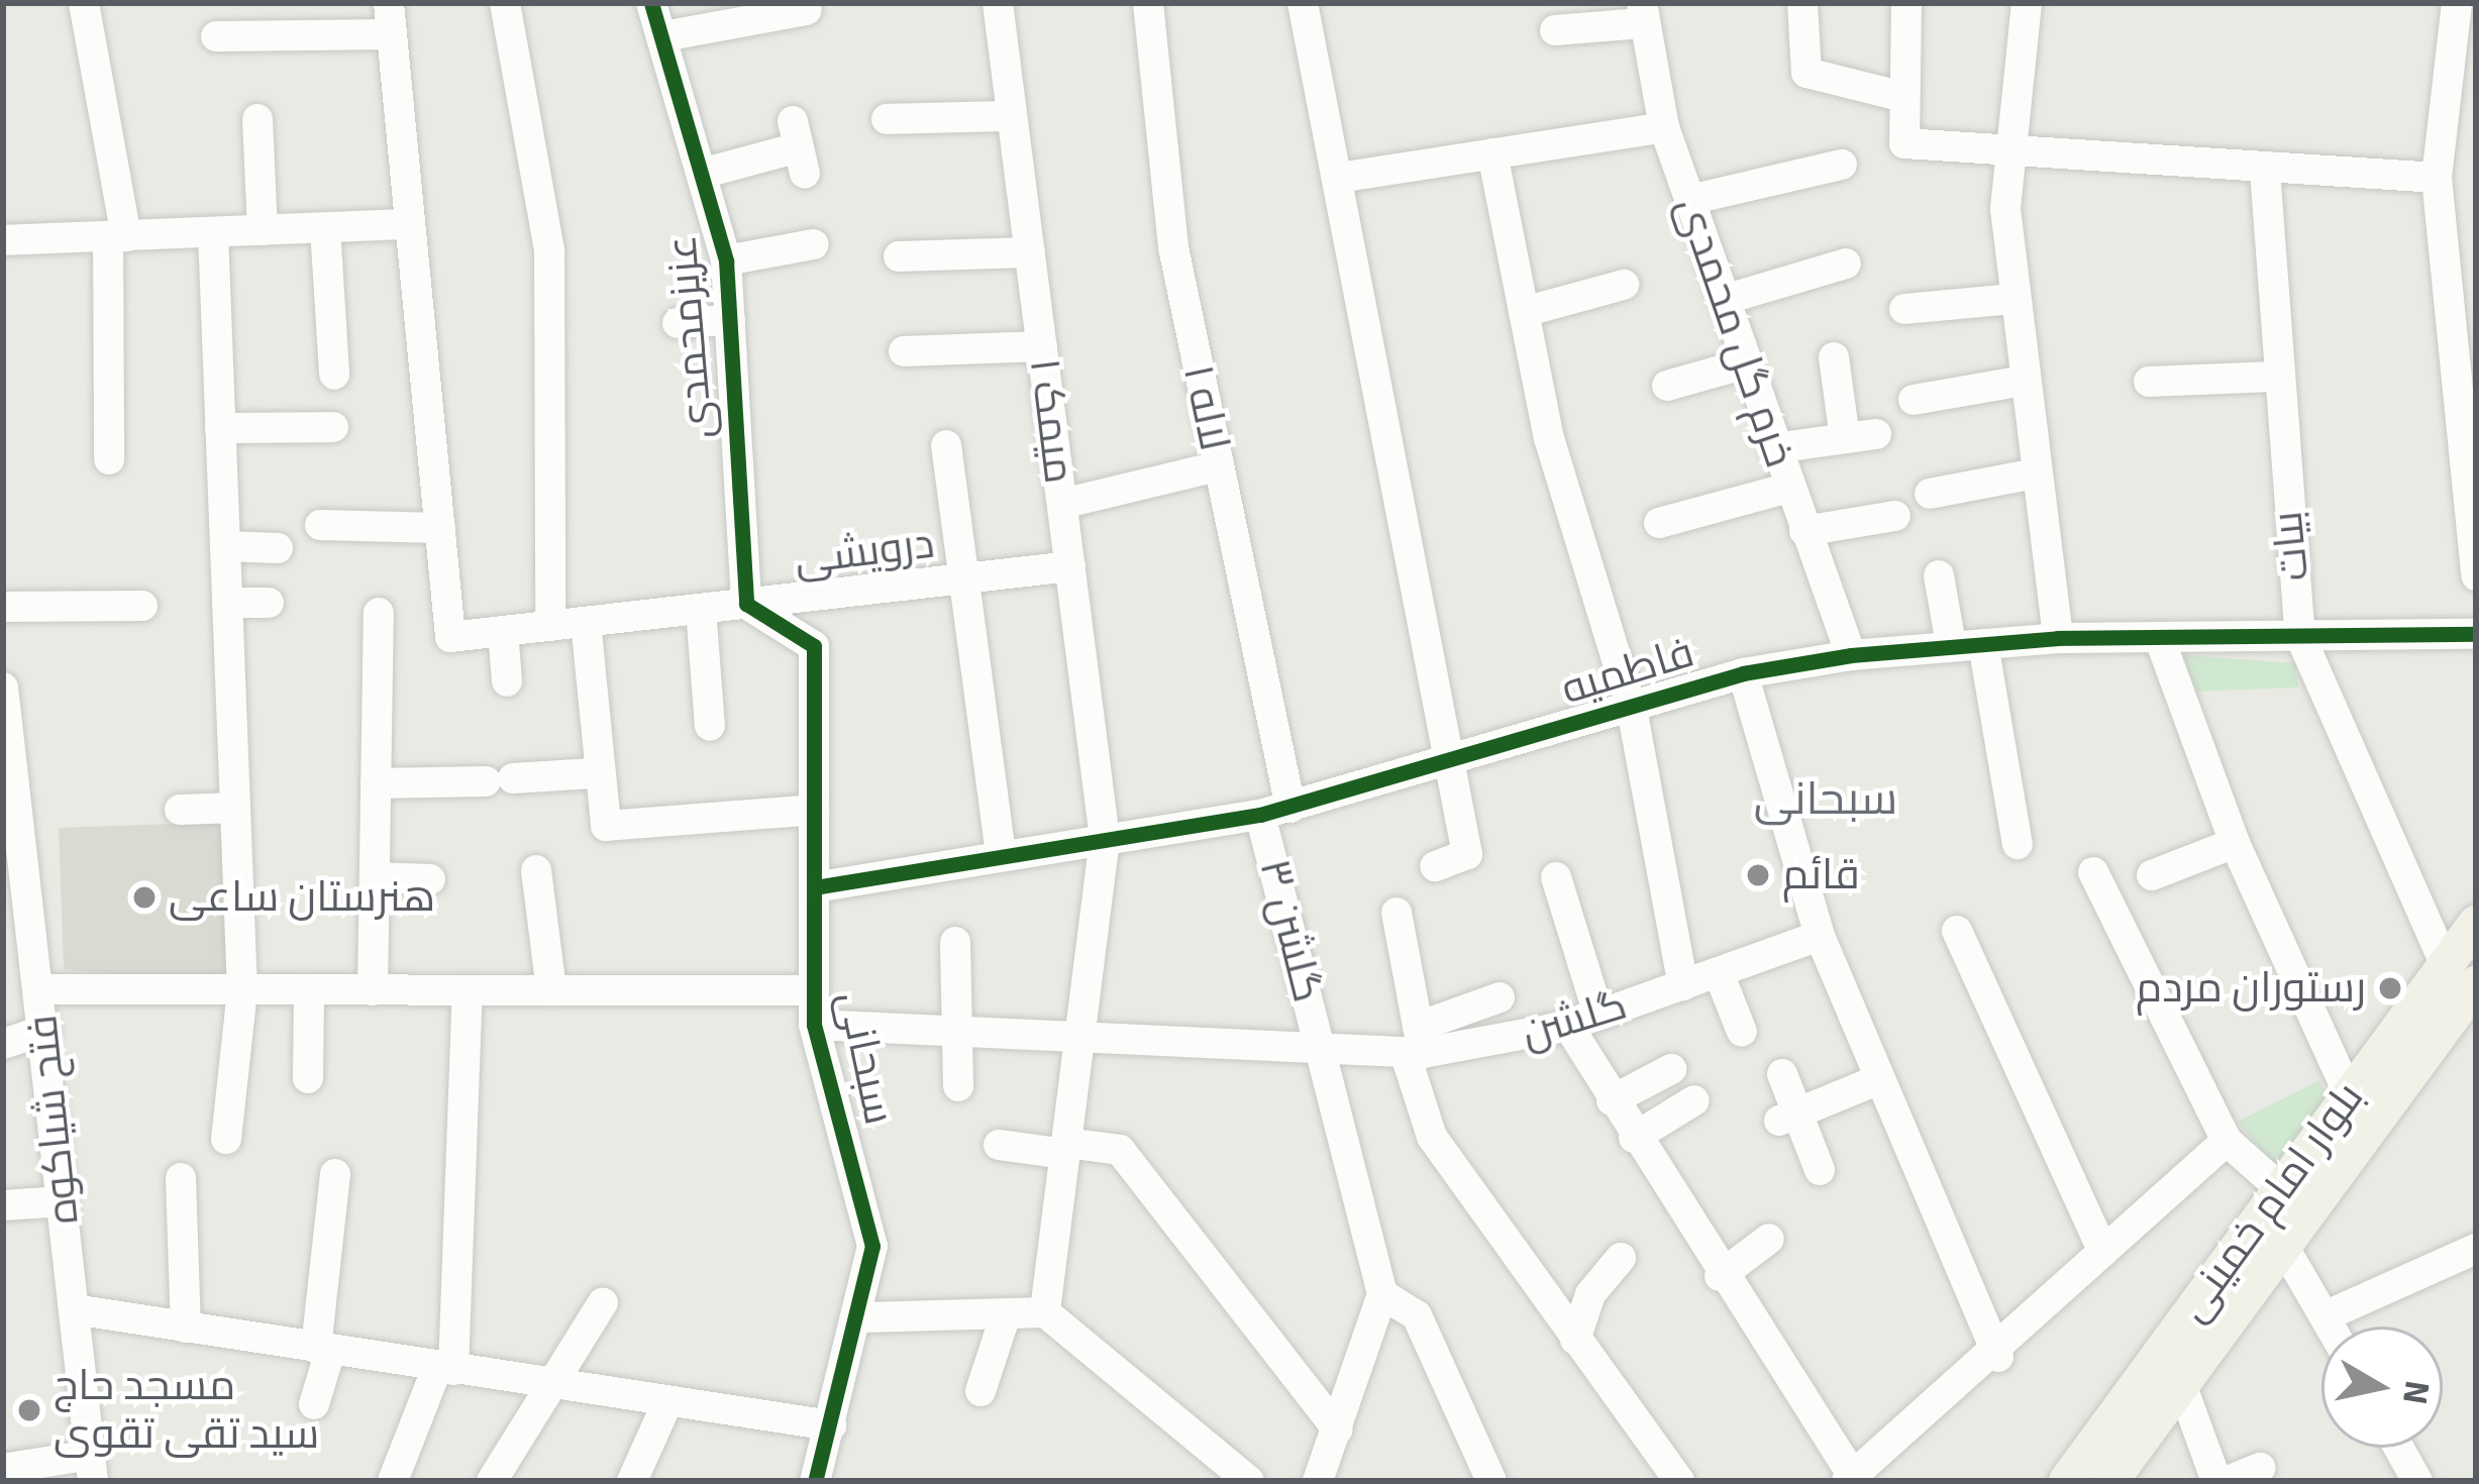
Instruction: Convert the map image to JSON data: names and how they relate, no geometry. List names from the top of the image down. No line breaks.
{"streets":{"main road":["بلوار امام خمینی"],"street":["خرم گل محمدی","عزیزمحمدی","لاله ۱","میمک ۱","بیات","درویشی","فاطمیه","گلشن ۳","گلشن","سبحانی","فتح شیاکوه"]},"crossings":[["خرم گل محمدی","فاطمیه"],["عزیزمحمدی","درویشی"],["عزیزمحمدی","سبحانی"],["لاله ۱","فاطمیه"],["لاله ۱","گلشن ۳"],["میمک ۱","درویشی"],["میمک ۱","فاطمیه"],["میمک ۱","گلشن"],["بیات","فاطمیه"],["بیات","بلوار امام خمینی"],["درویشی","سبحانی"],["فاطمیه","گلشن ۳"],["فاطمیه","سبحانی"],["گلشن ۳","گلشن"],["گلشن","سبحانی"]],"districts":["سبحانی"],"places":["قائم","هنرستان ساعی","رستوران مردم","مسجد حاج سید تقی تقوی"],"north":"right"}
